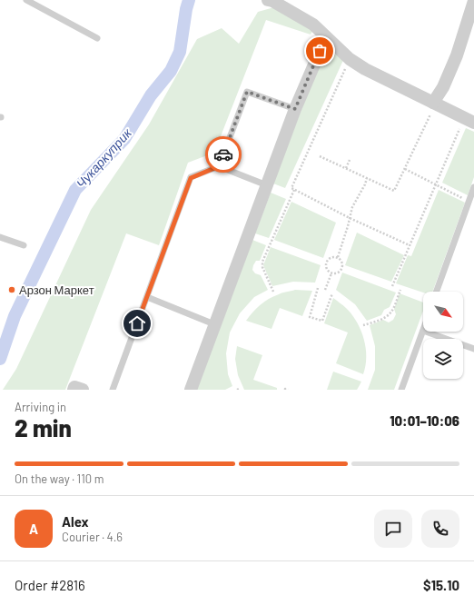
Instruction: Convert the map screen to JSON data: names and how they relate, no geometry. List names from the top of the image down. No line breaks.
{"water":["Чукаркуприк"],"places":["Арзон Маркет"],"north":"bottom right","page":{"heading":["2 min","Arriving in","10:01–10:06"],"panel":["Alex","Courier · 4.6","Order #2816","$15.10"],"bar":"On the way · 110 m","round":"A"}}
